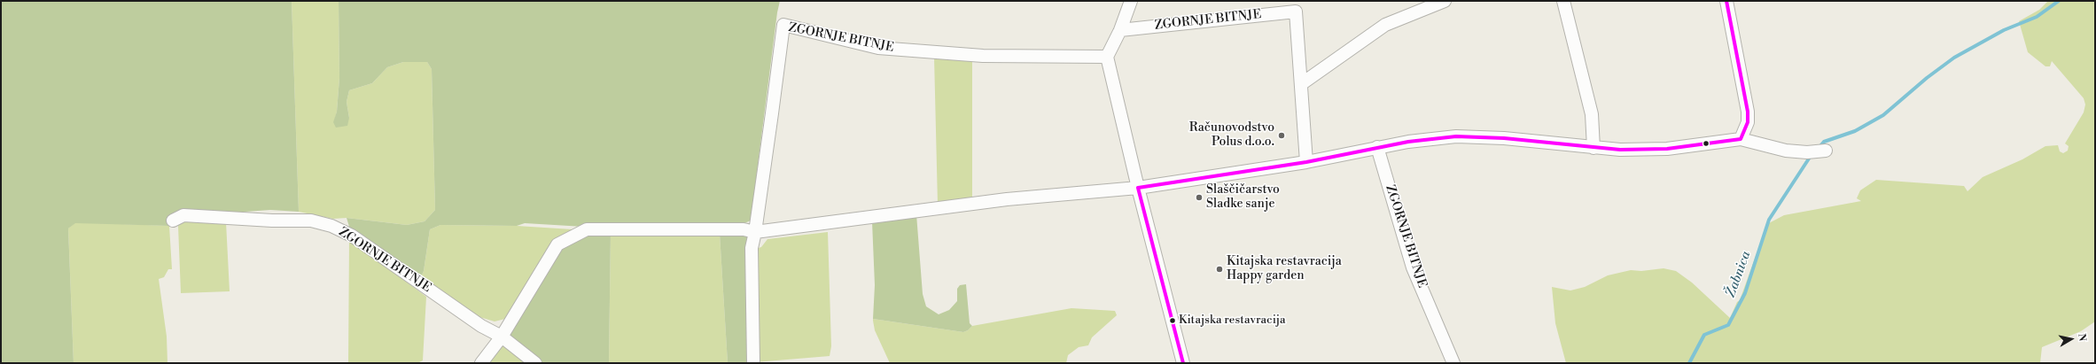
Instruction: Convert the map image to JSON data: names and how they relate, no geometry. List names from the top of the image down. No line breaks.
{"streets":{"street":["ZGORNJE BITNJE"]},"water":["Žabnica"],"places":["Računovodstvo Polus d.o.o.","Slaščičarstvo Sladke sanje","Kitajska restavracija Happy garden","Kitajska restavracija"],"north":"right"}
